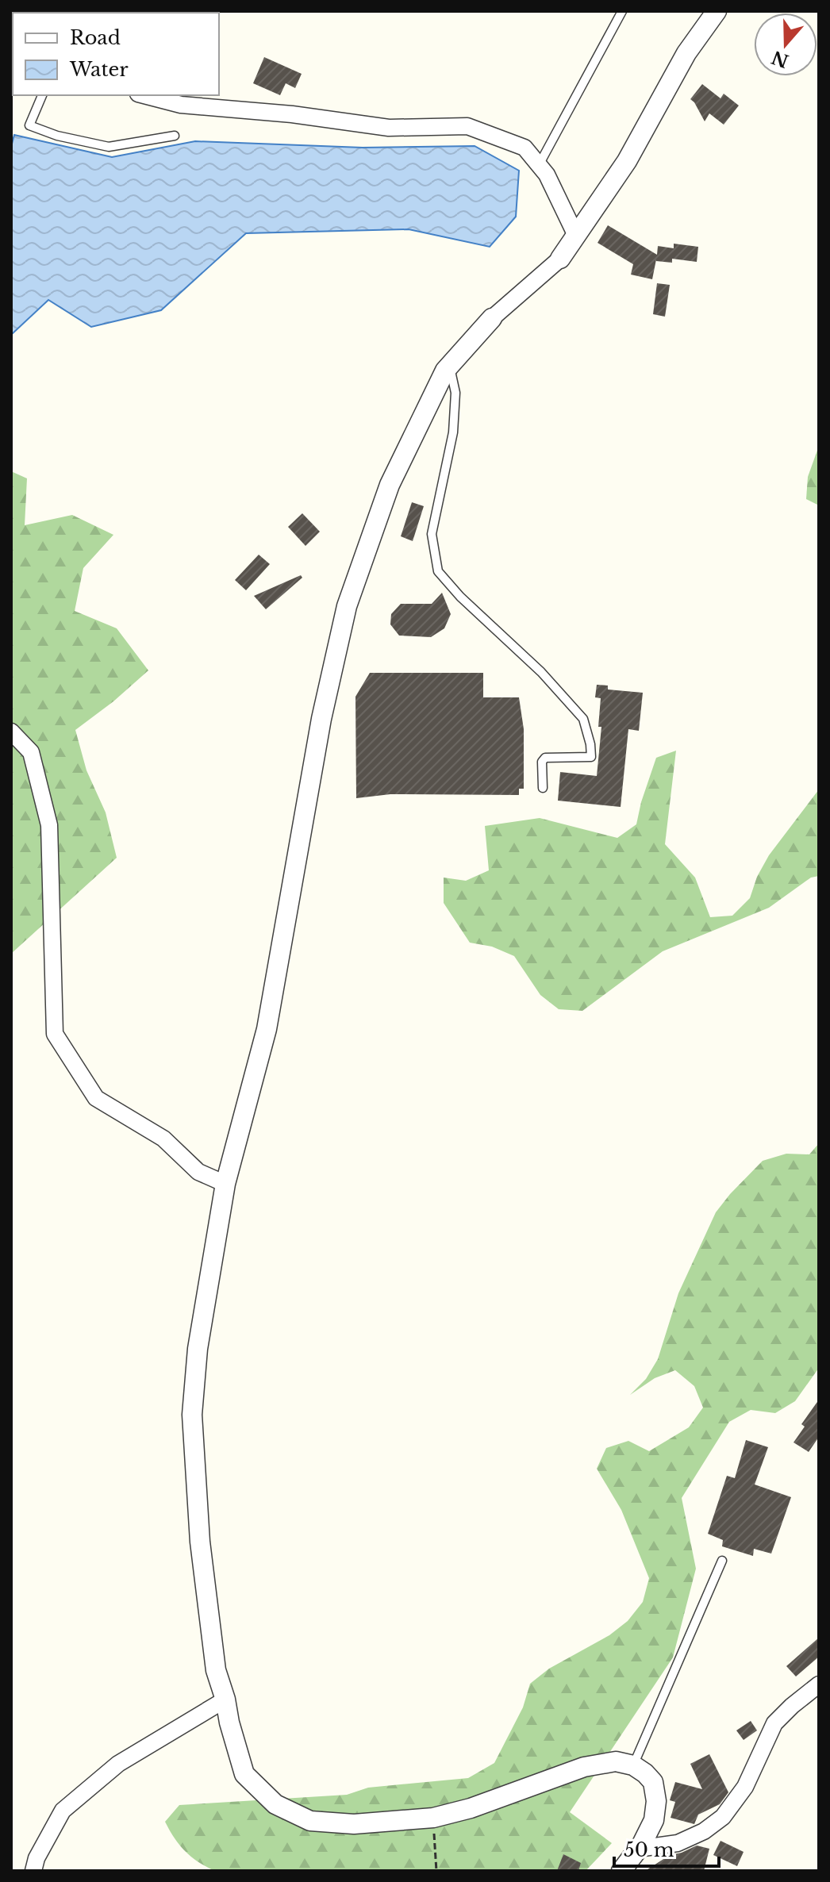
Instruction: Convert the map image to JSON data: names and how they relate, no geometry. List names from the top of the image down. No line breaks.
{"legend":["Road","Water"],"scale_bar":"50 m","north":"bottom"}
